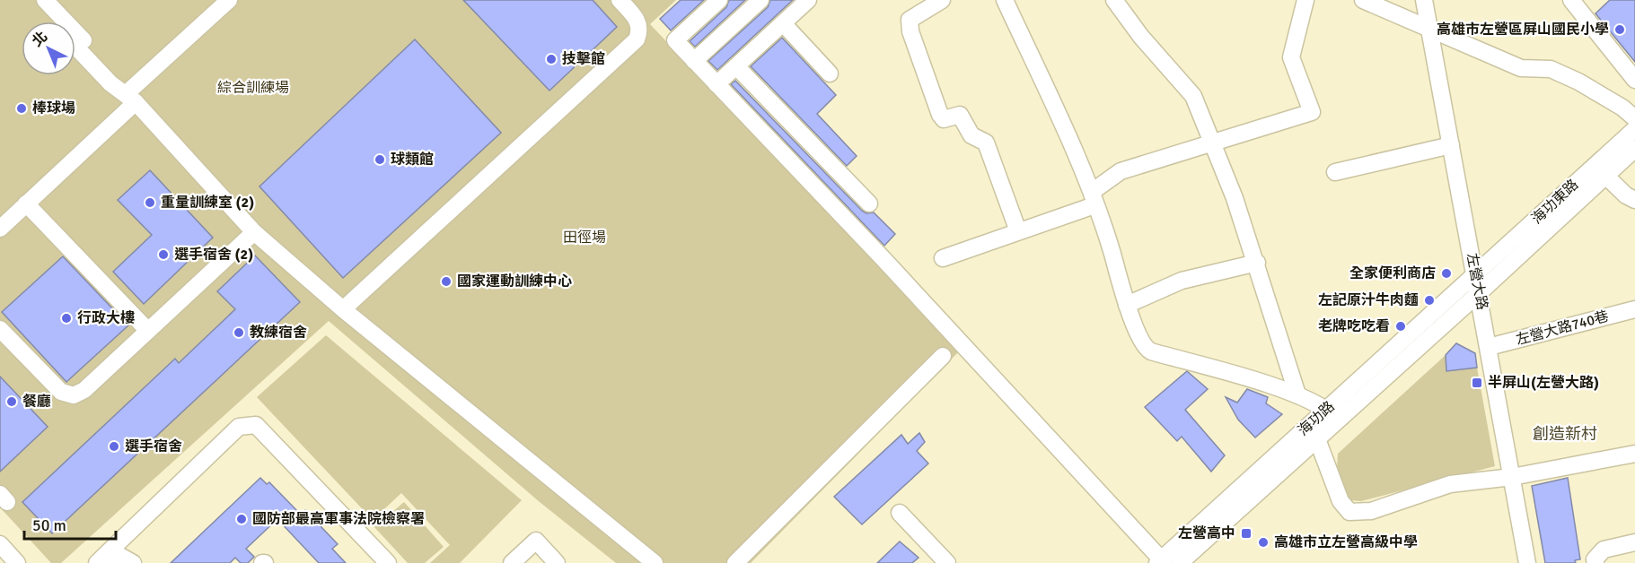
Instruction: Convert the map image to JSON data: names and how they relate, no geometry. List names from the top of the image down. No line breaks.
{"streets":{"street":["海功東路","左營大路","左營大路740巷","海功路"]},"crossings":[["海功東路","左營大路"],["海功東路","海功路"],["左營大路","左營大路740巷"],["左營大路","海功路"]],"districts":["創造新村"],"parks":["綜合訓練場","田徑場"],"places":{"other":["高雄市左營區屏山國民小學","技擊館","棒球場","球類館","重量訓練室 (2)","選手宿舍 (2)","全家便利商店","國家運動訓練中心","左記原汁牛肉麵","行政大樓","老牌吃吃看","教練宿舍","餐廳","選手宿舍","國防部最高軍事法院檢察署","高雄市立左營高級中學"],"transit":["半屏山(左營大路)","左營高中"]},"scale_bar":"50 m","north":"top left"}
